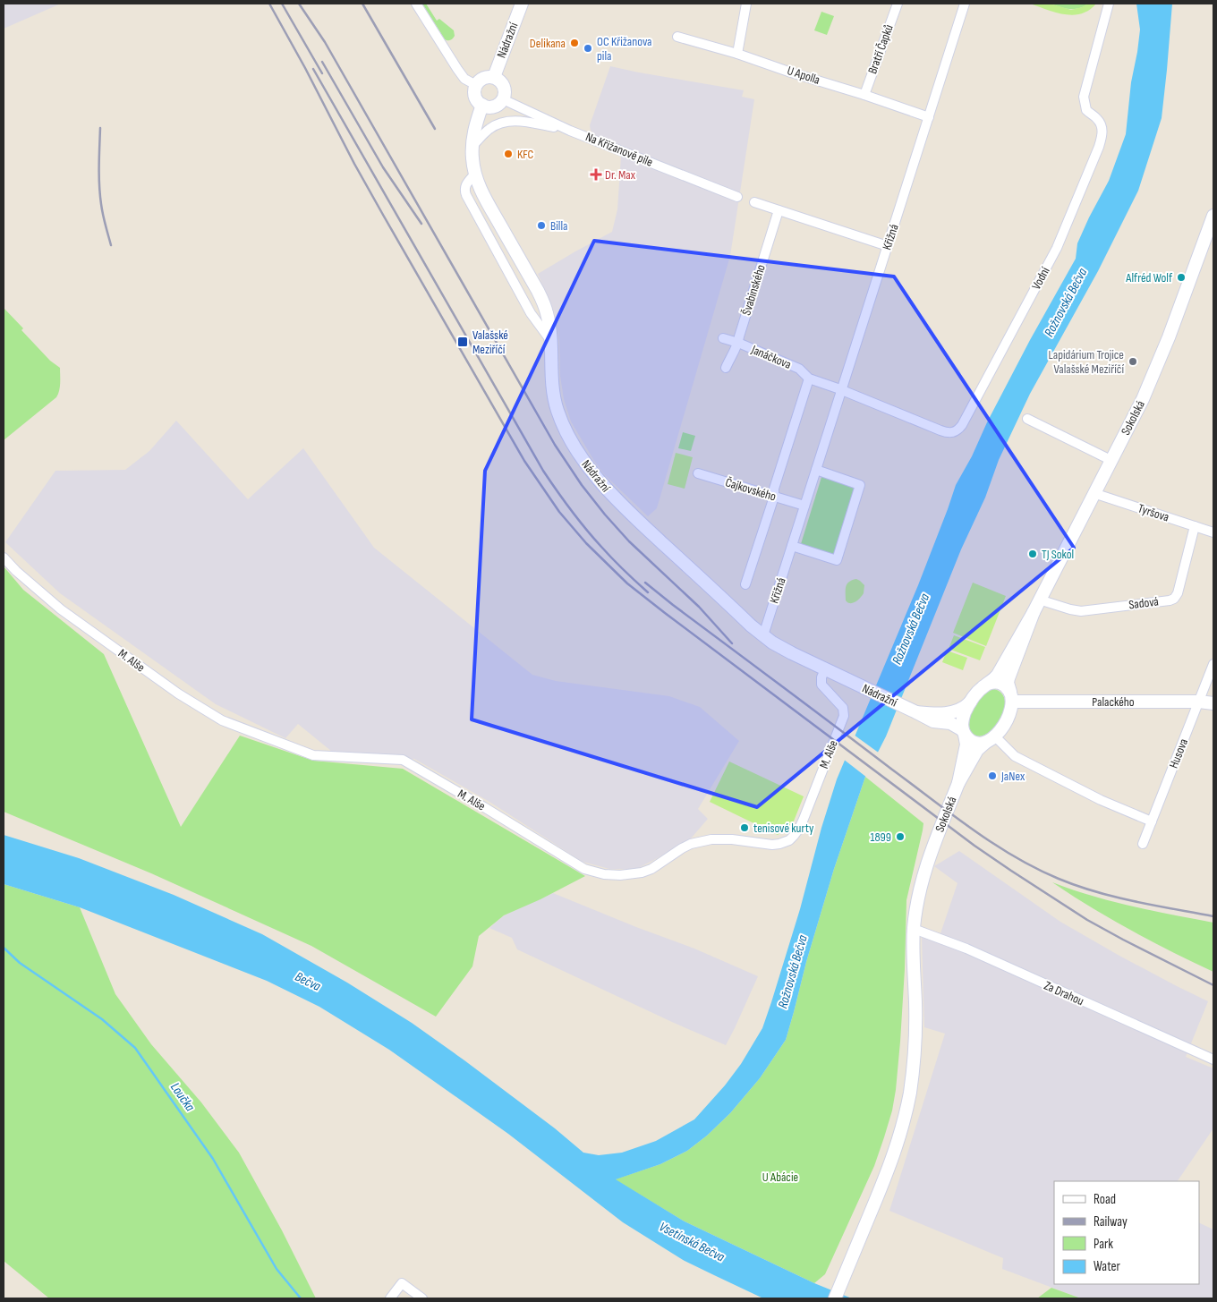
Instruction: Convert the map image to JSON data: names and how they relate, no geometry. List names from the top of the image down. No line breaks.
{"streets":{"main road":["Nádražní","Sokolská","Palackého"],"street":["Bratří Čapků","U Apolla","Na Křižanově pile","Křižná","Vodní","Švabinského","Janáčkova","Čajkovského","Tyršova","Sadová","M. Alše","Husova","Za Drahou"]},"crossings":[["Nádražní","Na Křižanově pile"],["Nádražní","Křižná"],["Nádražní","Sokolská"],["Nádražní","M. Alše"],["Nádražní","Palackého"],["Bratří Čapků","U Apolla"],["U Apolla","Křižná"],["Křižná","Vodní"],["Křižná","Janáčkova"],["Křižná","Čajkovského"],["Vodní","Janáčkova"],["Švabinského","Janáčkova"],["Sokolská","Tyršova"],["Sokolská","Sadová"],["Sokolská","Palackého"],["Sokolská","Za Drahou"],["Tyršova","Sadová"],["Palackého","Husova"]],"water":["Rožnovská Bečva","Bečva","Loučka","Vsetínská Bečva"],"parks":["U Abácie"],"places":{"other":["Delikana","OC Křižanova pila","KFC","Billa","Alfréd Wolf","Lapidárium Trojice Valašské Meziříčí","TJ Sokol","JaNex","tenisové kurty","1899"],"health":["Dr. Max"],"transit":["Valašské Meziříčí"]},"legend":["Road","Railway","Park","Water"]}
